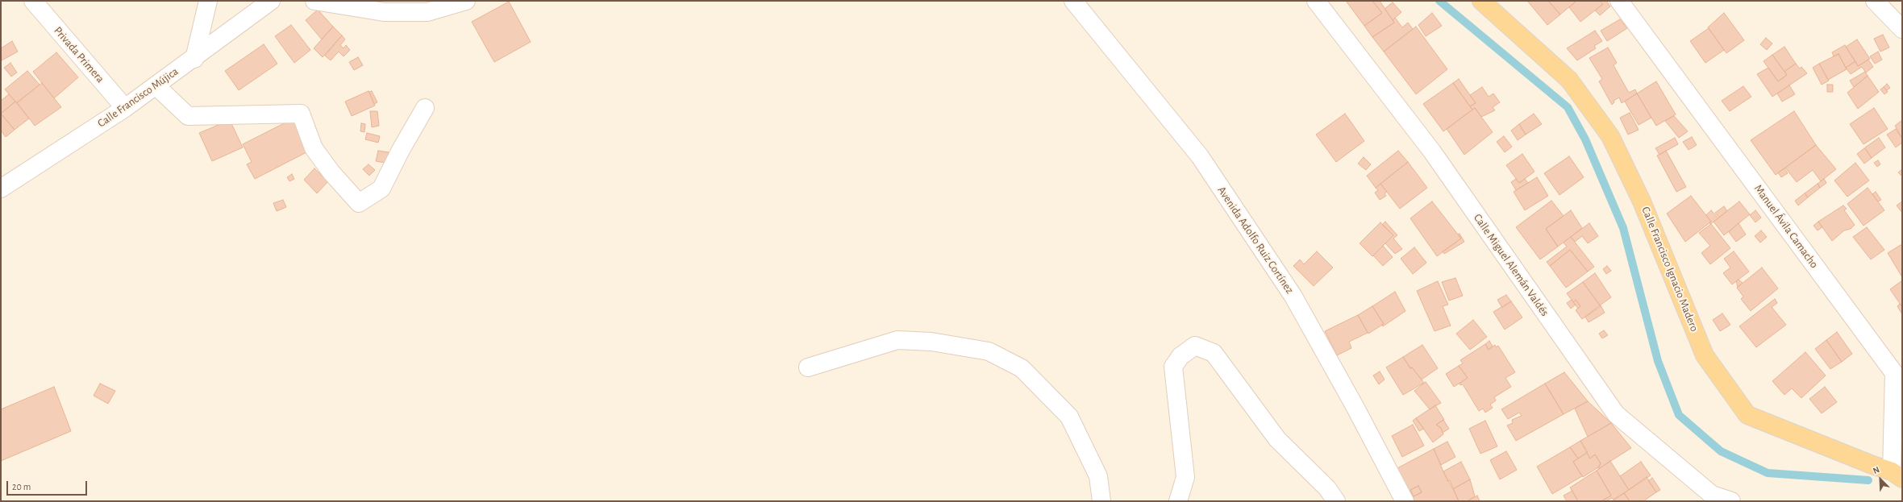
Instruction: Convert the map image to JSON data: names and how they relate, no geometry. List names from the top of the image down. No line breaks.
{"streets":{"main road":["Calle Francisco Ignacio Madero"],"street":["Privada Primera","Calle Francisco Mújica","Manuel Ávila Camacho","Avenida Adolfo Ruiz Cortínez","Calle Miguel Alemán Valdés"]},"crossings":[["Privada Primera","Calle Francisco Mújica"],["Manuel Ávila Camacho","Calle Francisco Ignacio Madero"]],"scale_bar":"20 m","north":"top left"}
